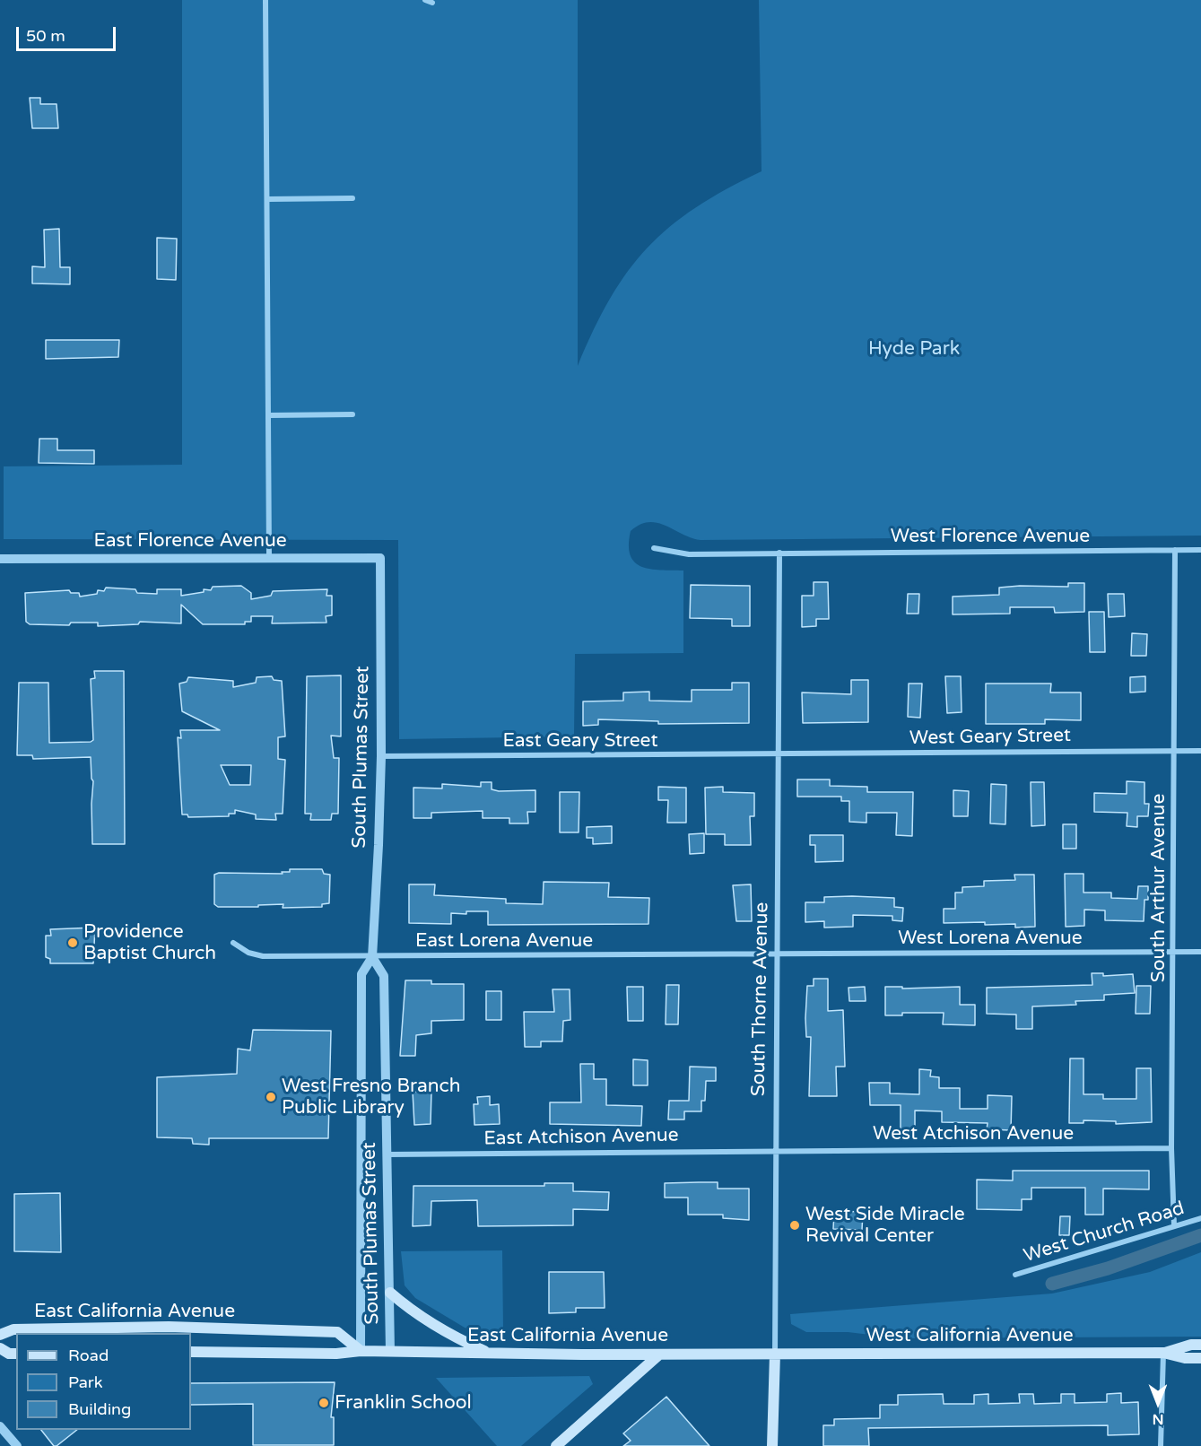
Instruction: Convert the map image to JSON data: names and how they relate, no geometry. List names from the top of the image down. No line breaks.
{"streets":{"main road":["South Thorne Avenue","East California Avenue","West California Avenue"],"street":["West Florence Avenue","East Florence Avenue","West Geary Street","East Geary Street","South Plumas Street","South Arthur Avenue","West Lorena Avenue","East Lorena Avenue","West Atchison Avenue","East Atchison Avenue","West Church Road"]},"crossings":[["West Florence Avenue","South Arthur Avenue"],["West Florence Avenue","South Thorne Avenue"],["East Florence Avenue","South Plumas Street"],["West Geary Street","East Geary Street"],["West Geary Street","South Arthur Avenue"],["West Geary Street","South Thorne Avenue"],["East Geary Street","South Plumas Street"],["East Geary Street","South Thorne Avenue"],["South Plumas Street","East Lorena Avenue"],["South Plumas Street","East Atchison Avenue"],["South Plumas Street","East California Avenue"],["South Arthur Avenue","West Lorena Avenue"],["South Arthur Avenue","West Atchison Avenue"],["South Arthur Avenue","West Church Road"],["West Lorena Avenue","East Lorena Avenue"],["West Lorena Avenue","South Thorne Avenue"],["East Lorena Avenue","South Thorne Avenue"],["South Thorne Avenue","West Atchison Avenue"],["South Thorne Avenue","East Atchison Avenue"],["South Thorne Avenue","East California Avenue"],["South Thorne Avenue","West California Avenue"],["West Atchison Avenue","East Atchison Avenue"],["East California Avenue","West California Avenue"]],"parks":["Hyde Park"],"places":["Providence Baptist Church","West Fresno Branch Public Library","West Side Miracle Revival Center","Franklin School"],"legend":["Road","Park","Building"],"scale_bar":"50 m","north":"bottom"}
